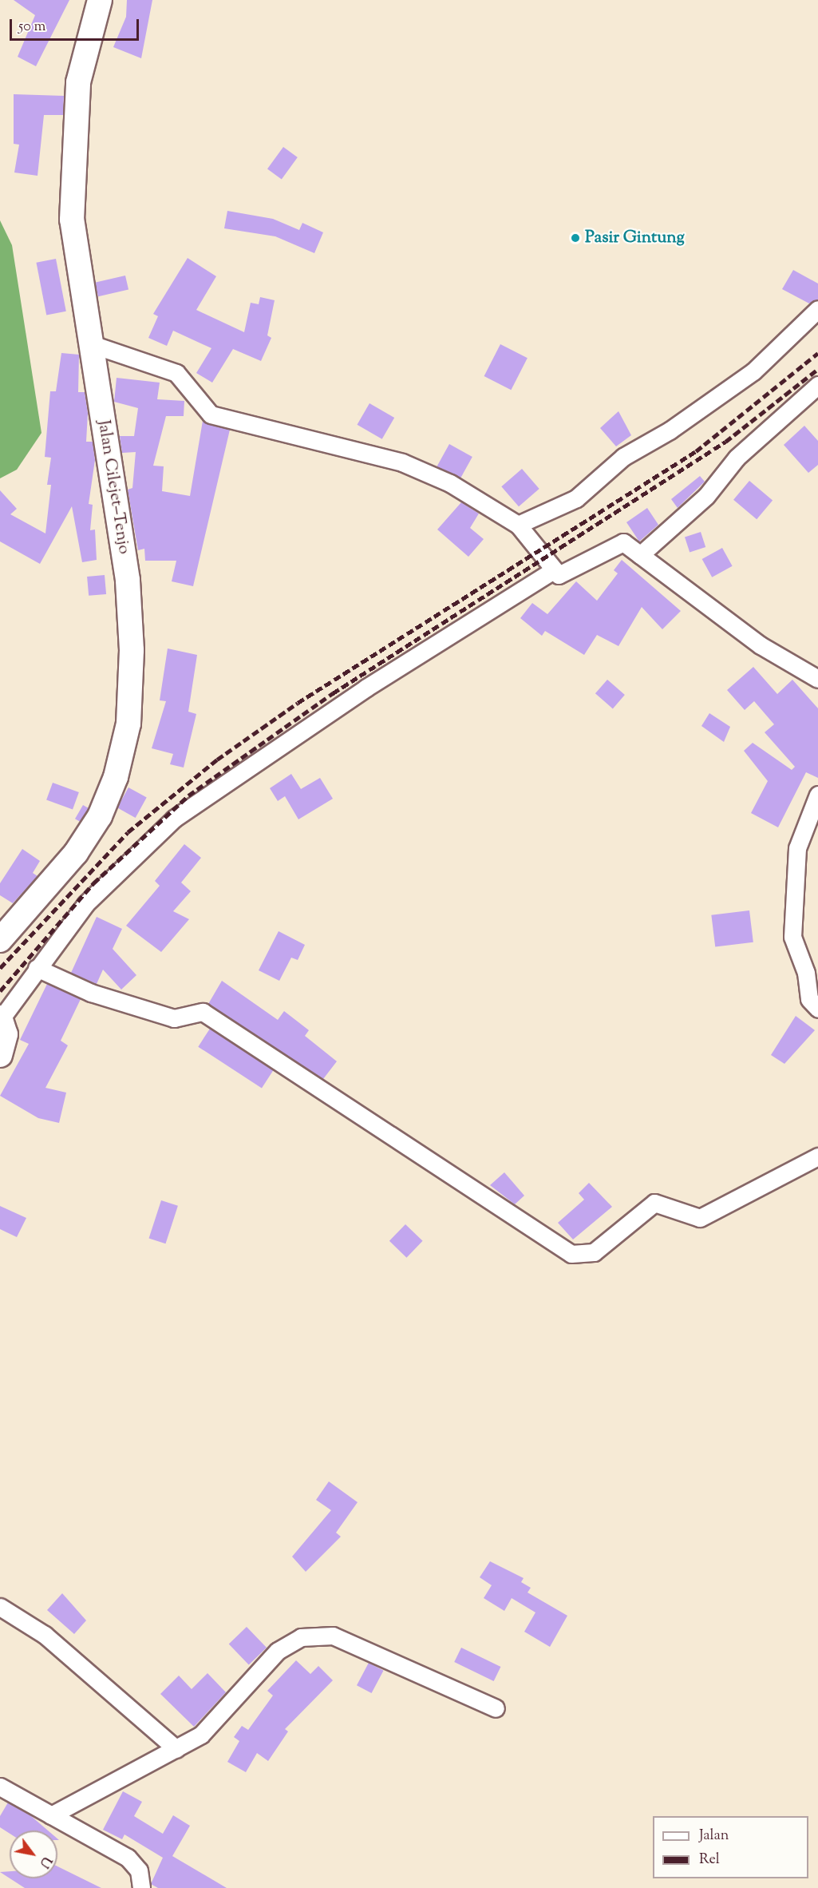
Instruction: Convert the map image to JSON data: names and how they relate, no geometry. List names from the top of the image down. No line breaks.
{"streets":{"main road":["Jalan Cilejet–Tenjo"]},"places":["Pasir Gintung"],"legend":["Jalan","Rel"],"scale_bar":"50 m","north":"bottom right"}
